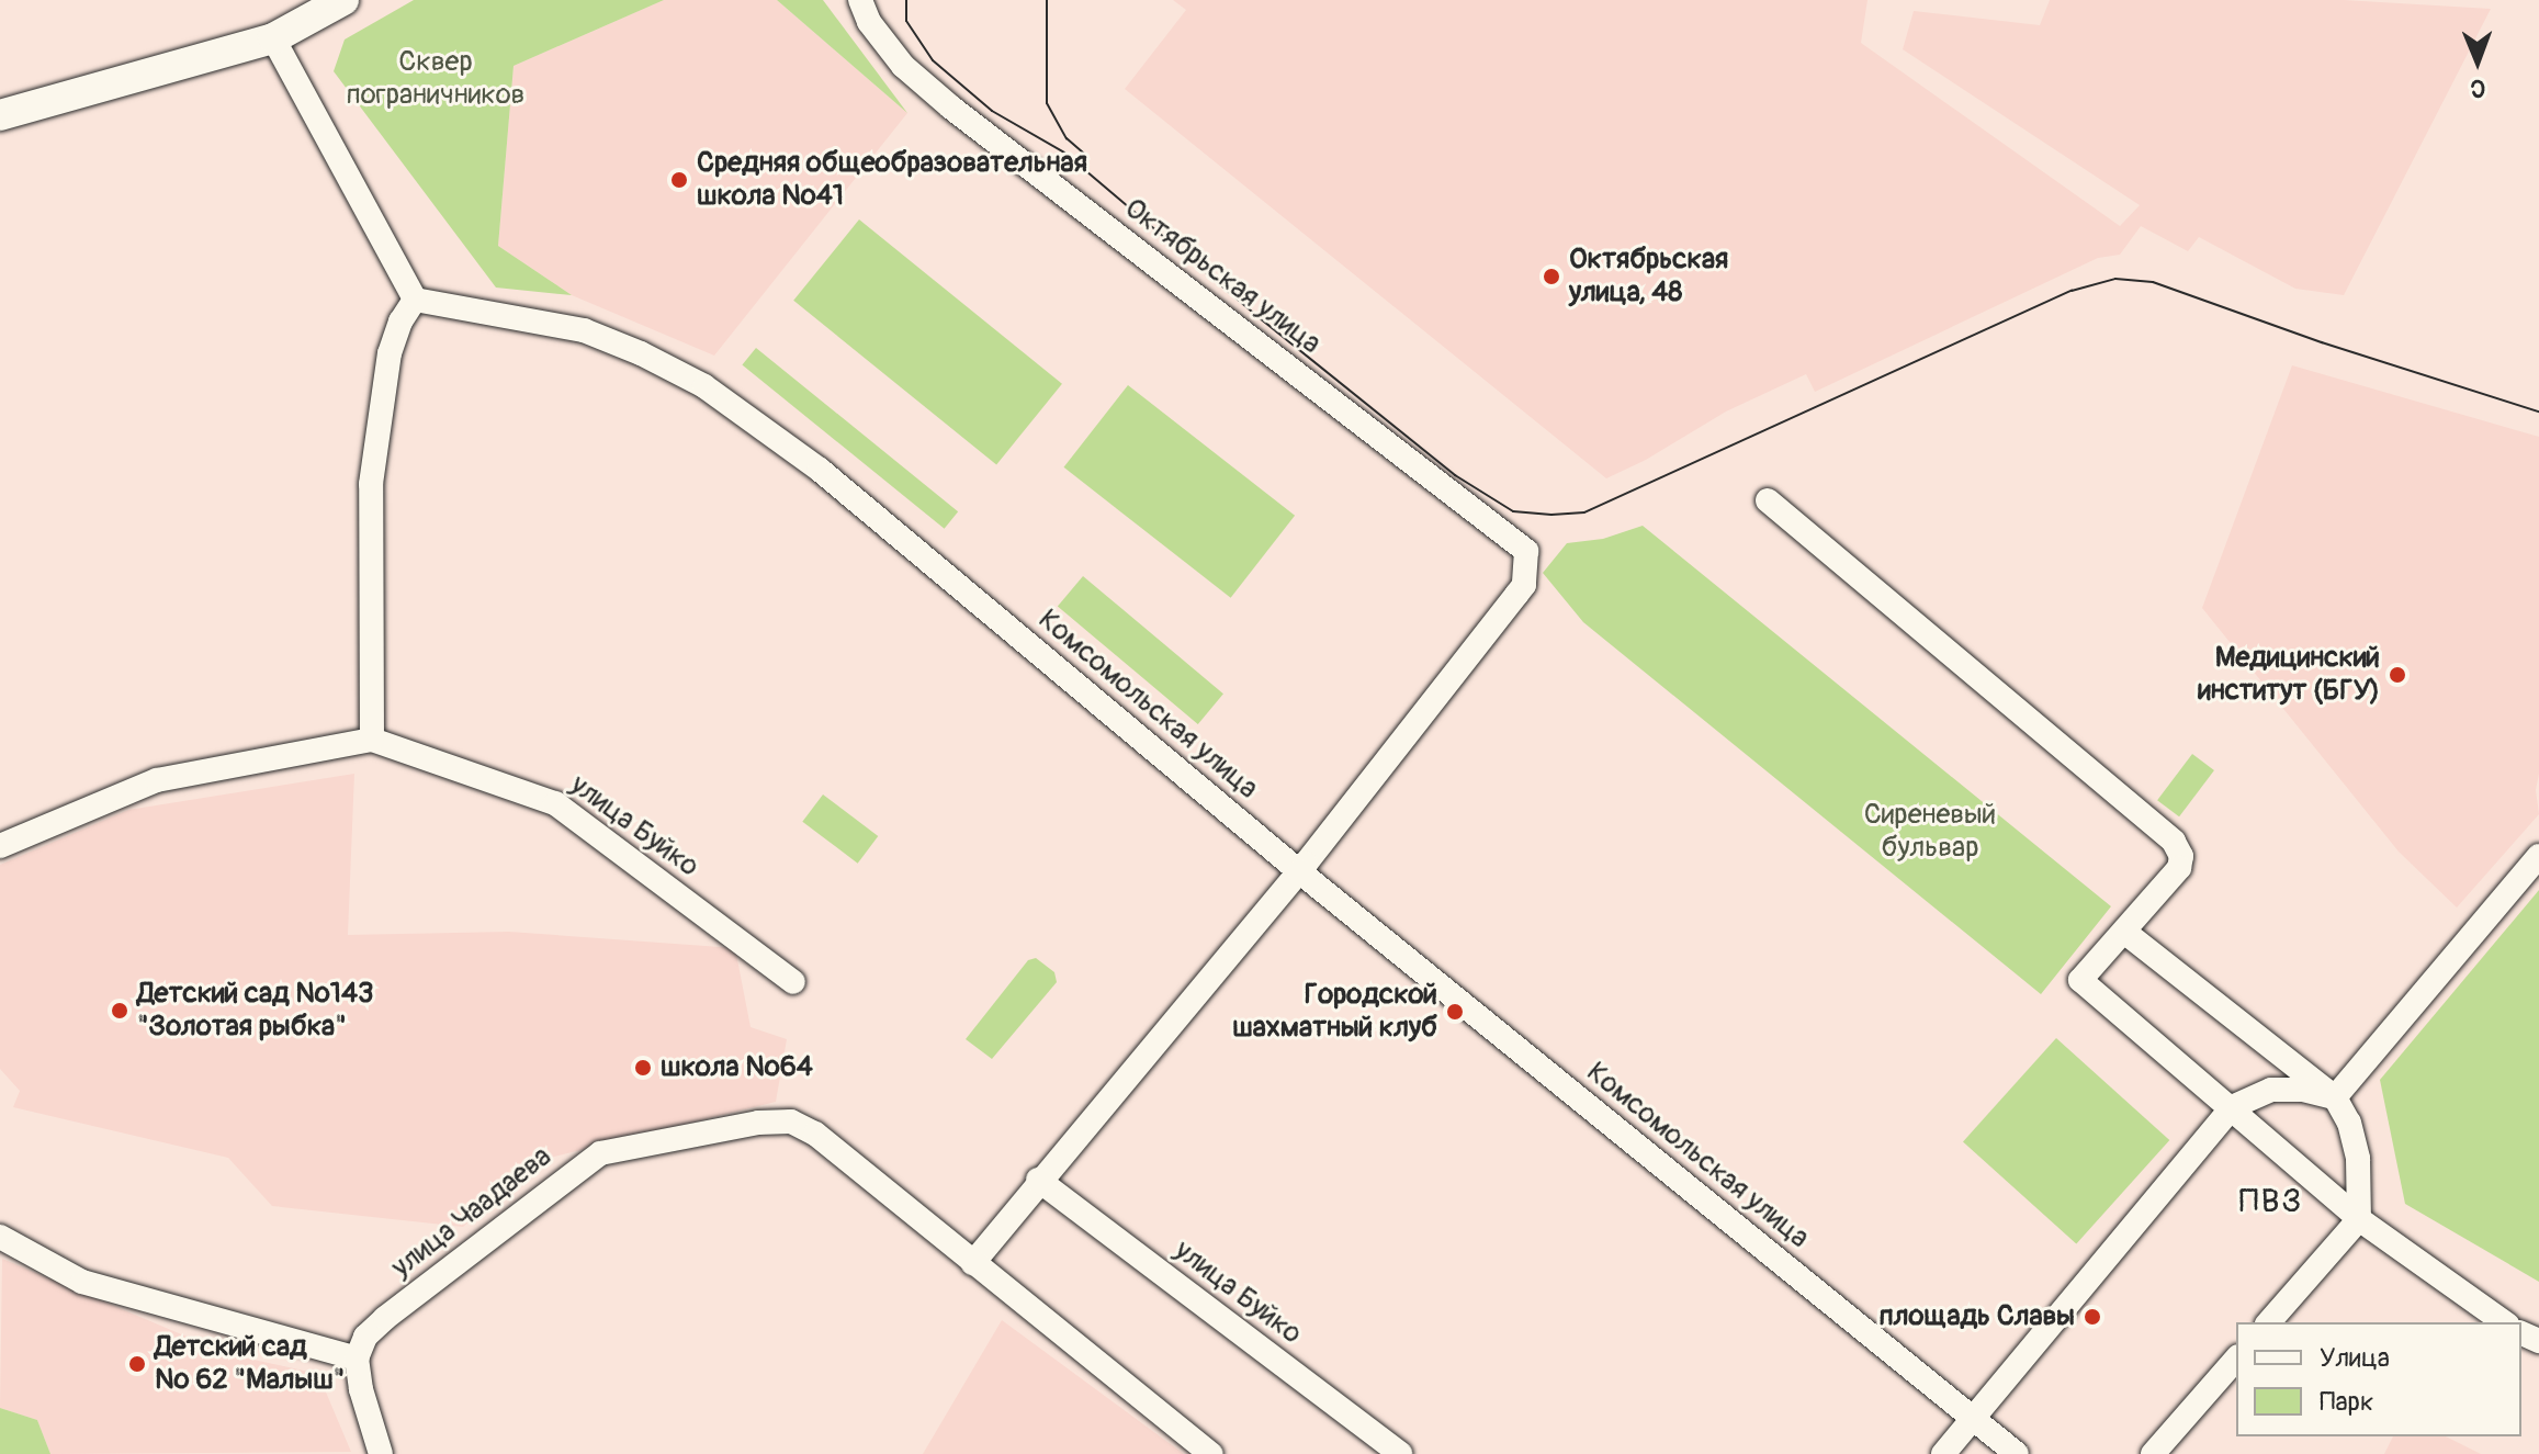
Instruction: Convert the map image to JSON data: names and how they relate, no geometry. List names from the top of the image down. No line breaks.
{"streets":{"street":["Октябрьская улица","Комсомольская улица","улица Буйко","улица Чаадаева"]},"crossings":[["Октябрьская улица","Комсомольская улица"]],"districts":["ПВЗ"],"parks":["Сквер пограничников","Сиреневый бульвар"],"places":["Средняя общеобразовательная школа №41","Октябрьская улица, 48","Медицинский институт (БГУ)","Детский сад №143 \"Золотая рыбка\"","Городской шахматный клуб","школа №64","площадь Славы","Детский сад № 62 \"Малыш\""],"legend":["Улица","Парк"],"north":"bottom"}
